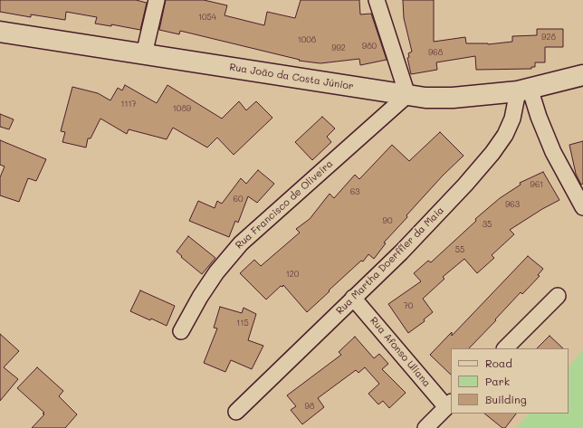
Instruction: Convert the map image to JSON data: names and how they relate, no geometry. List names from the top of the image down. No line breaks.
{"streets":{"main road":["Rua João da Costa Júnior"],"street":["Rua Francisco de Oliveira","Rua Martha Doerffler da Maia","Rua Afonso Uliana"]},"crossings":[["Rua João da Costa Júnior","Rua Francisco de Oliveira"],["Rua João da Costa Júnior","Rua Martha Doerffler da Maia"],["Rua Martha Doerffler da Maia","Rua Afonso Uliana"]],"house_numbers":["1054","928","1008","980","992","968","1117","1089","961","63","60","963","90","35","55","120","70","115","98"],"legend":["Road","Park","Building"]}
